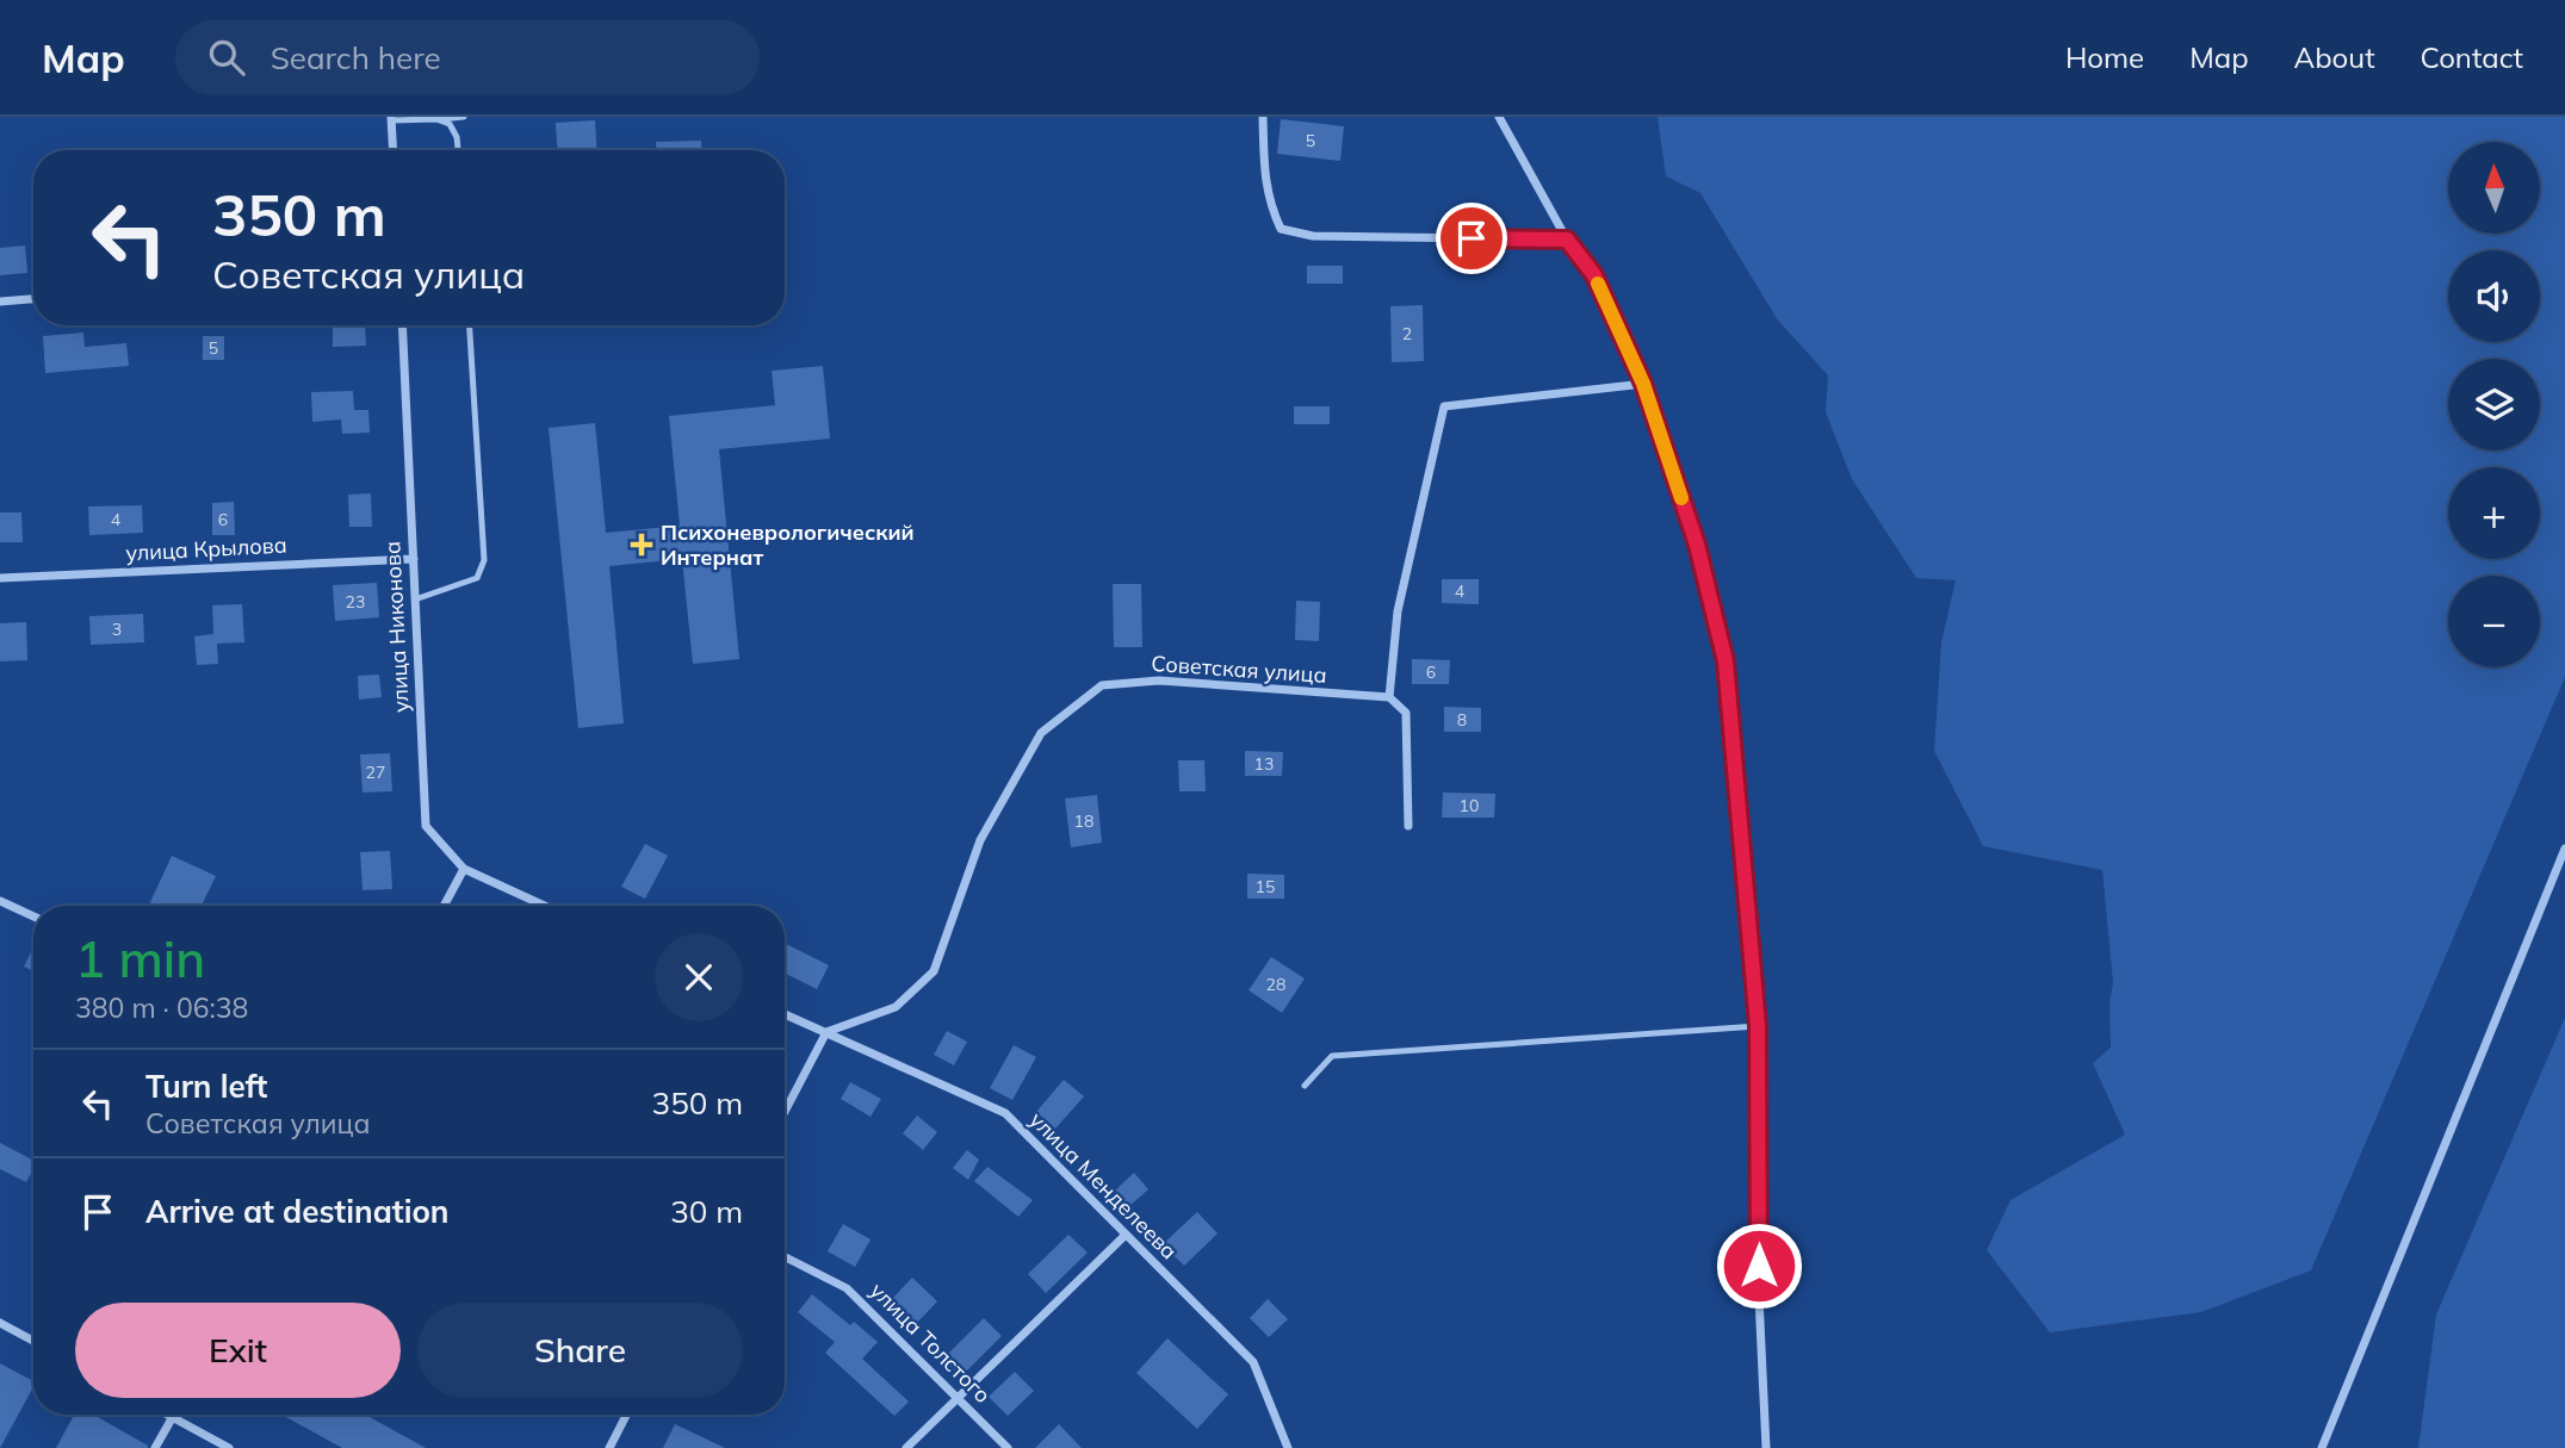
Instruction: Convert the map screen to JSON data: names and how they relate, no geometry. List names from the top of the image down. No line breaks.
{"streets":{"street":["улица Крылова","улица Никонова","Советская улица","улица Менделеева","улица Толстого"]},"crossings":[["улица Крылова","улица Никонова"],["Советская улица","улица Менделеева"]],"places":{"health":["Психоневрологический Интернат"]},"house_numbers":["5","2","5","4","6","4","23","3","6","8","13","27","10","18","15","28"],"north":"top","page":{"header":"Map","search":"Search here","nav":["Home","Map","About","Contact"],"map_buttons":["+","−"],"turn":["350 m","Советская улица"],"heading":["1 min","380 m · 06:38"],"list":[{"name":"Turn left","note":"Советская улица","value":"350 m"},{"name":"Arrive at destination","value":"30 m"}],"buttons":["Exit","Share"]}}
